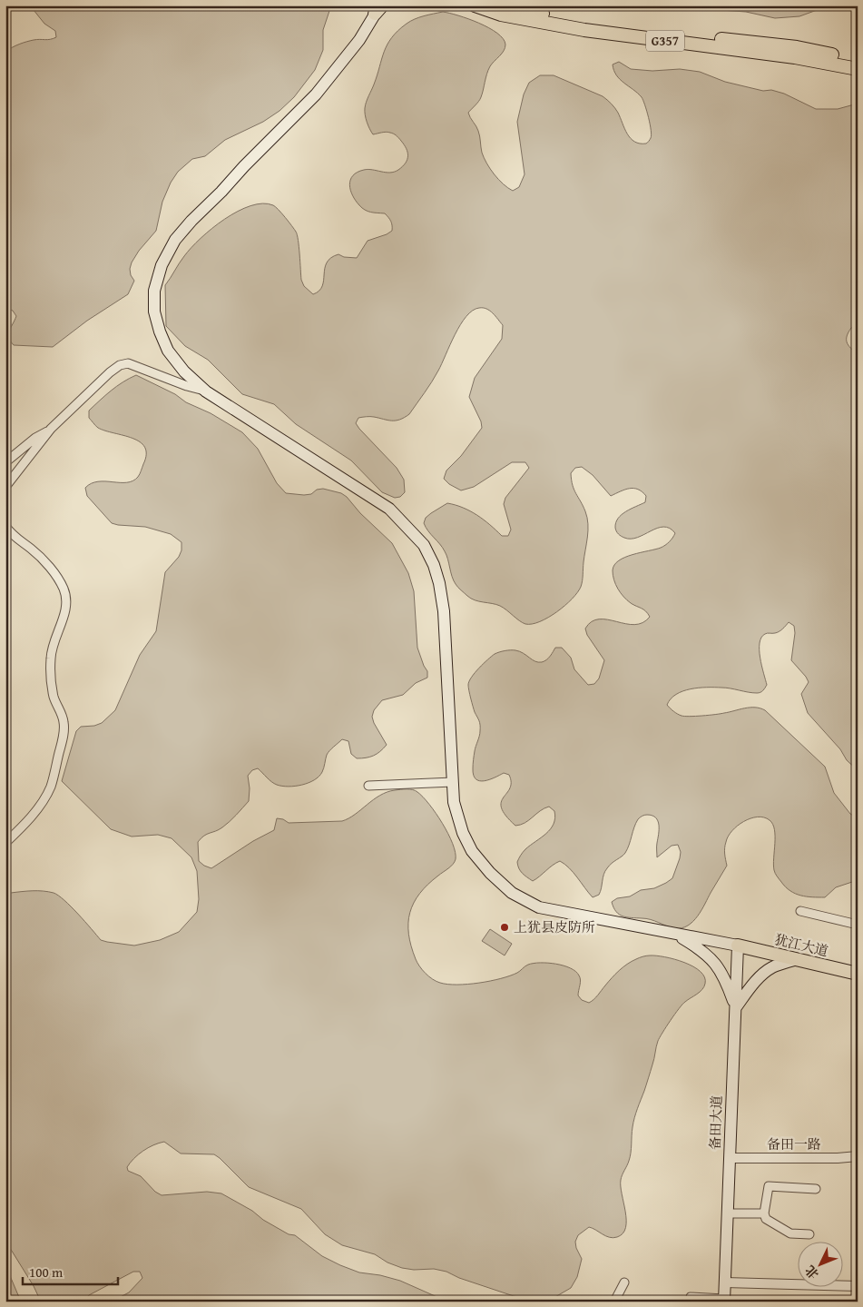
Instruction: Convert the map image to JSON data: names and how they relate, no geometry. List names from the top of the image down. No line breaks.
{"streets":{"main road":["G357","犹江大道","备田大道"],"street":["备田一路"]},"crossings":[["犹江大道","备田大道"],["备田大道","备田一路"]],"places":["上犹县皮防所"],"scale_bar":"100 m","north":"bottom left"}
